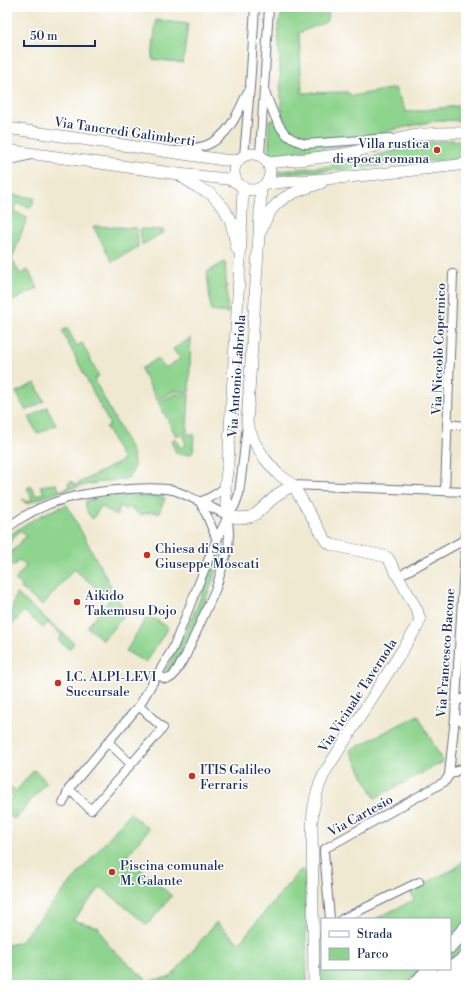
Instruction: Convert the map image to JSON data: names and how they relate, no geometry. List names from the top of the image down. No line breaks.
{"streets":{"street":["Via Tancredi Galimberti","Via Niccolò Copernico","Via Antonio Labriola","Via Francesco Bacone","Via Vicinale Tavernola","Via Cartesio"]},"crossings":[["Via Tancredi Galimberti","Via Antonio Labriola"],["Via Francesco Bacone","Via Cartesio"]],"places":["Villa rustica di epoca romana","Chiesa di San Giuseppe Moscati","Aikido Takemusu Dojo","I.C. ALPI-LEVI Succursale","ITIS Galileo Ferraris","Piscina comunale M. Galante"],"legend":["Strada","Parco"],"scale_bar":"50 m"}
